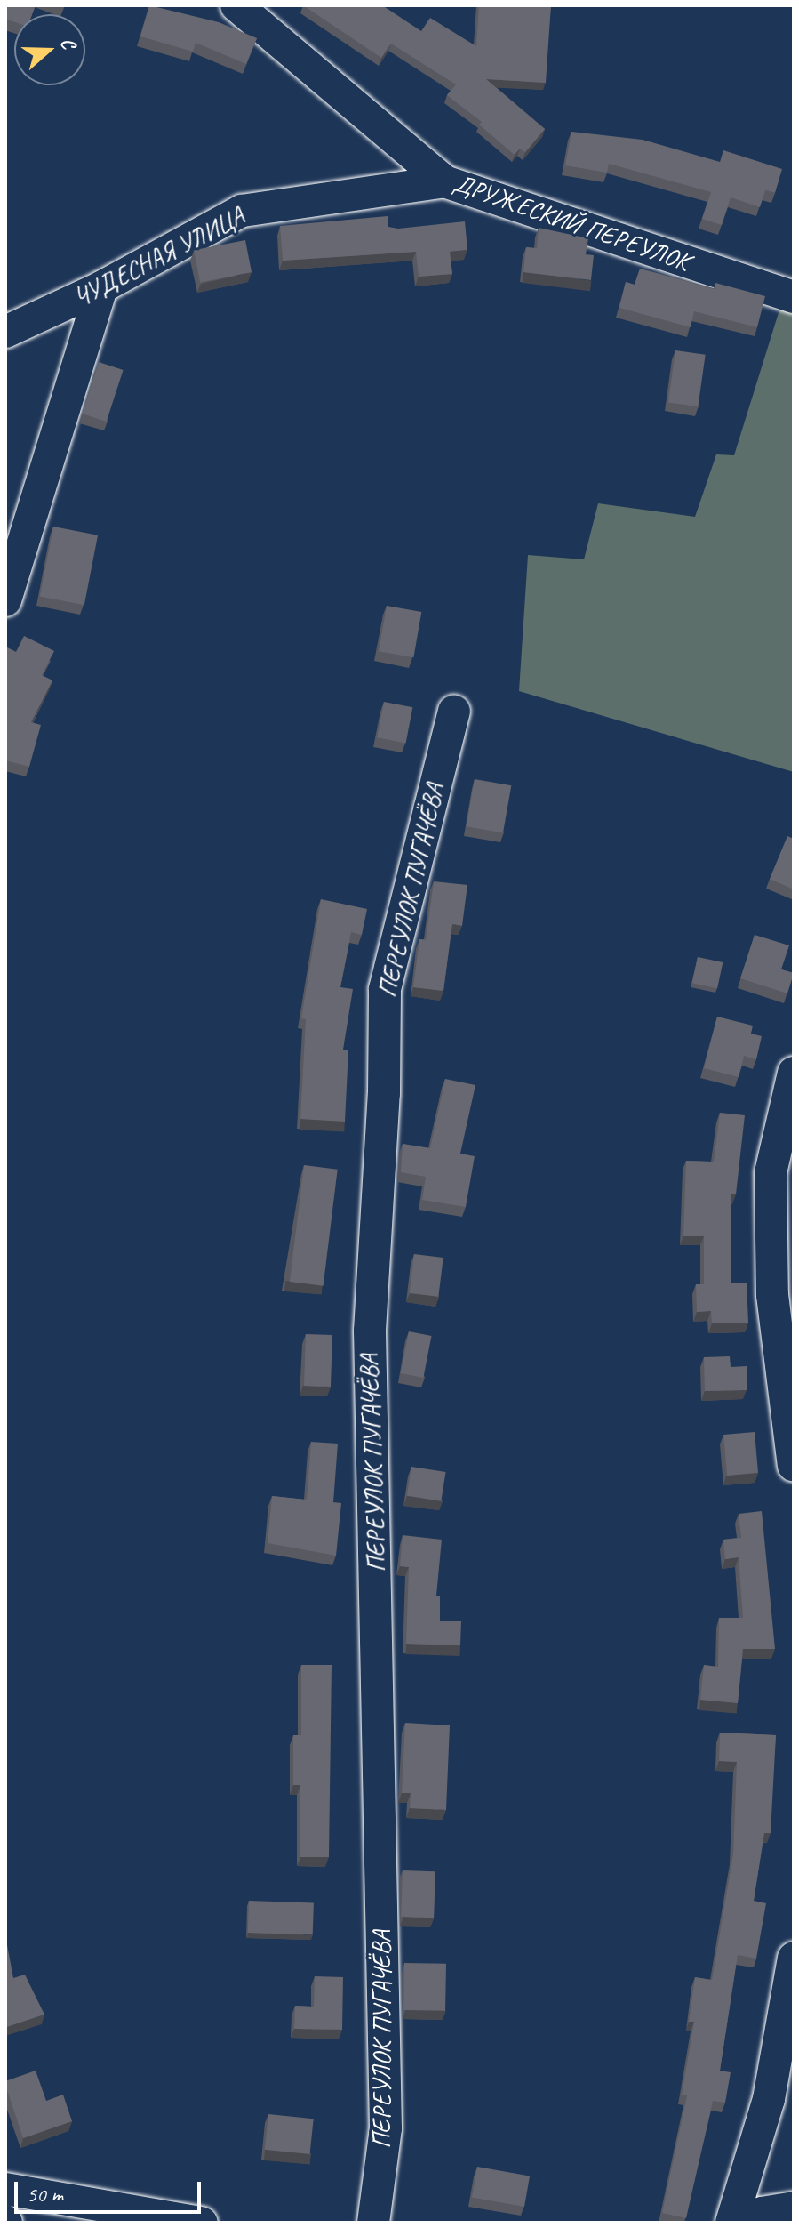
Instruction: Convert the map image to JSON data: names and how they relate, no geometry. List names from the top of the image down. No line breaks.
{"streets":{"street":["ДРУЖЕСКИЙ ПЕРЕУЛОК","ЧУДЕСНАЯ УЛИЦА","ПЕРЕУЛОК ПУГАЧЁВА"]},"crossings":[["ДРУЖЕСКИЙ ПЕРЕУЛОК","ЧУДЕСНАЯ УЛИЦА"]],"scale_bar":"50 m","north":"right"}
